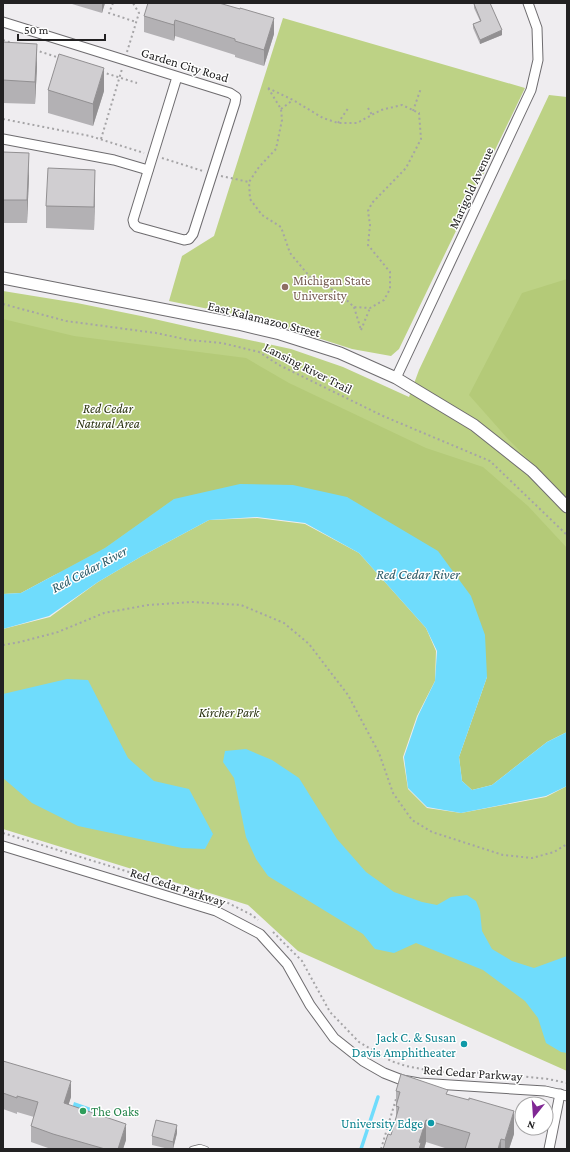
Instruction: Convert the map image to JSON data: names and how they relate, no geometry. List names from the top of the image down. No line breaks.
{"streets":{"street":["Garden City Road","Marigold Avenue","East Kalamazoo Street","Red Cedar Parkway"],"path":["Lansing River Trail"]},"crossings":[["Marigold Avenue","East Kalamazoo Street"]],"water":["Red Cedar River"],"parks":["Red Cedar Natural Area","Kircher Park"],"places":["Michigan State University","Jack C. & Susan Davis Amphitheater","The Oaks","University Edge"],"scale_bar":"50 m","north":"bottom"}
